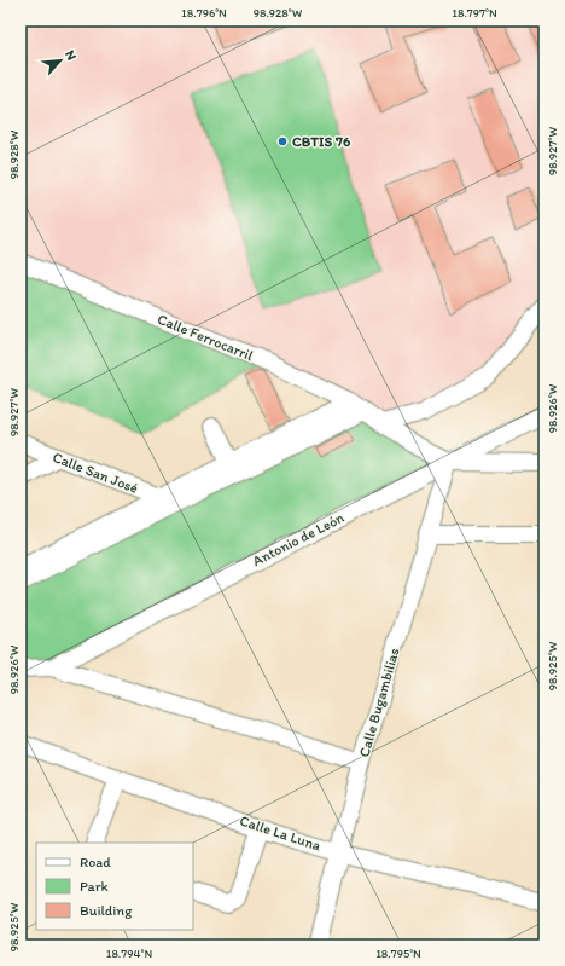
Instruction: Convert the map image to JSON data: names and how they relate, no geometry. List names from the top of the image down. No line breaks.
{"streets":{"street":["Calle Ferrocarril","Calle San José","Antonio de León","Calle Bugambilias","Calle La Luna"]},"crossings":[["Calle Ferrocarril","Antonio de León"],["Calle Ferrocarril","Calle Bugambilias"],["Antonio de León","Calle Bugambilias"],["Calle Bugambilias","Calle La Luna"]],"places":["CBTIS 76"],"legend":["Road","Park","Building"],"north":"top right","coordinates":["18.796°N","98.928°W","18.797°N","98.927°W","98.926°W","98.925°W","18.794°N","18.795°N"]}
